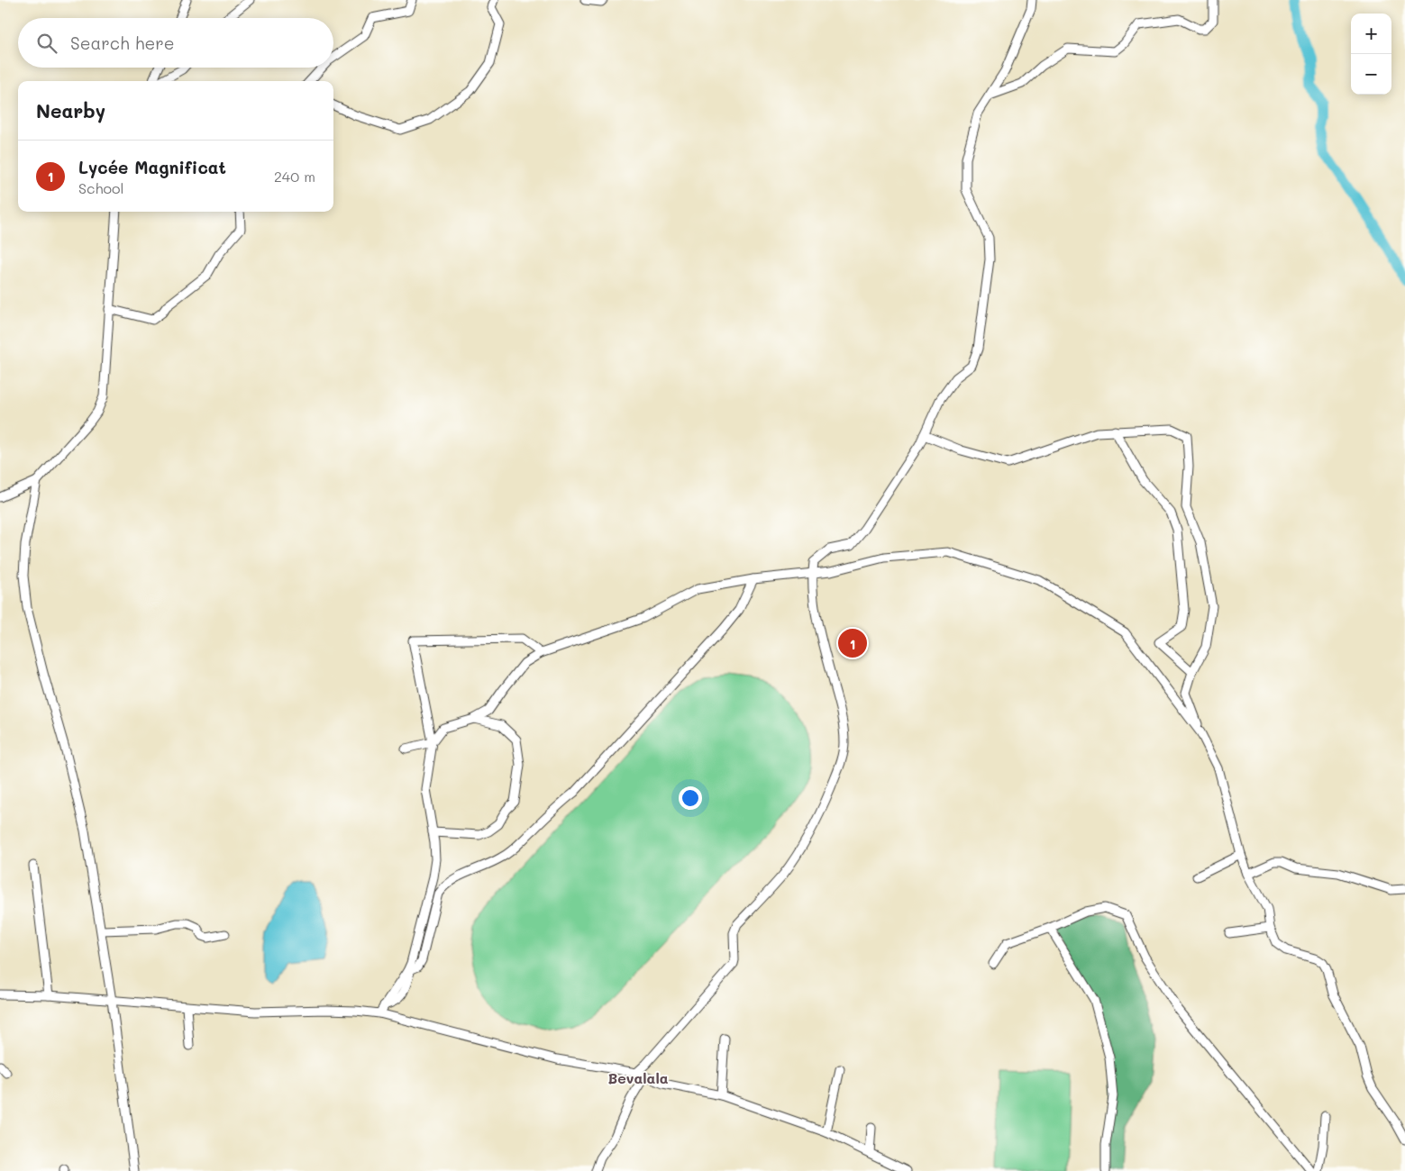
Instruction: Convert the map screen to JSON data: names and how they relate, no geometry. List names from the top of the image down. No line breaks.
{"districts":["Bevalala"],"page":{"map_buttons":["+","−"],"search":"Search here","heading":"Nearby","list":[{"mark":"1","name":"Lycée Magnificat","note":"School","value":"240 m"}],"pins":"1"}}
